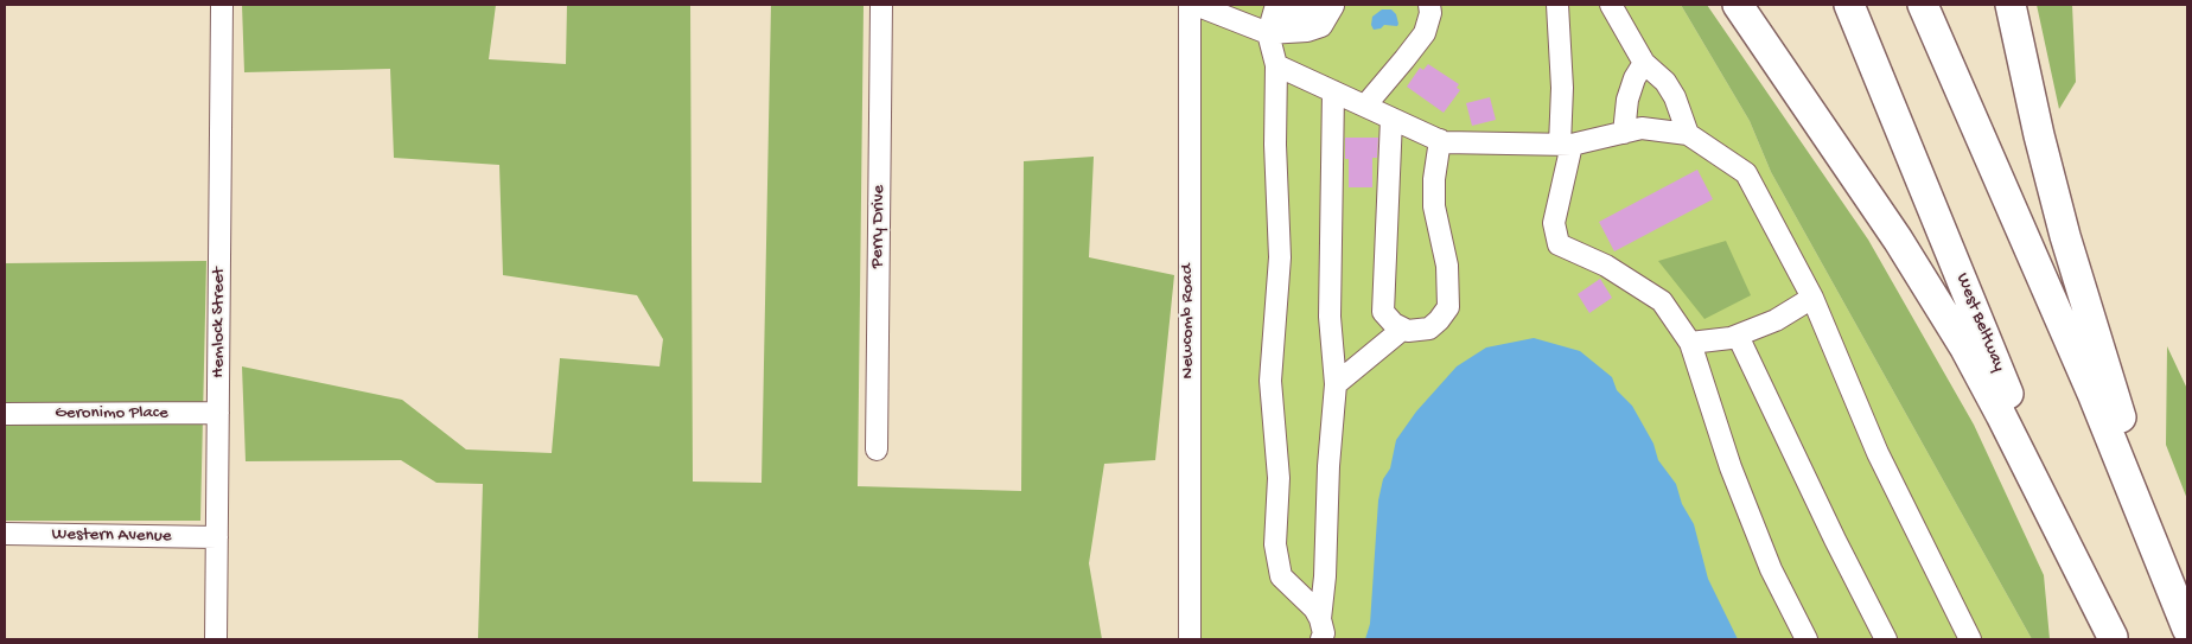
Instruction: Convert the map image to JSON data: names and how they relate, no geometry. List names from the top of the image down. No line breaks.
{"streets":{"highway":["West Beltway"],"street":["Perry Drive","Newcomb Road","Hemlock Street","Geronimo Place","Western Avenue"]},"crossings":[["Hemlock Street","Geronimo Place"],["Hemlock Street","Western Avenue"]]}
